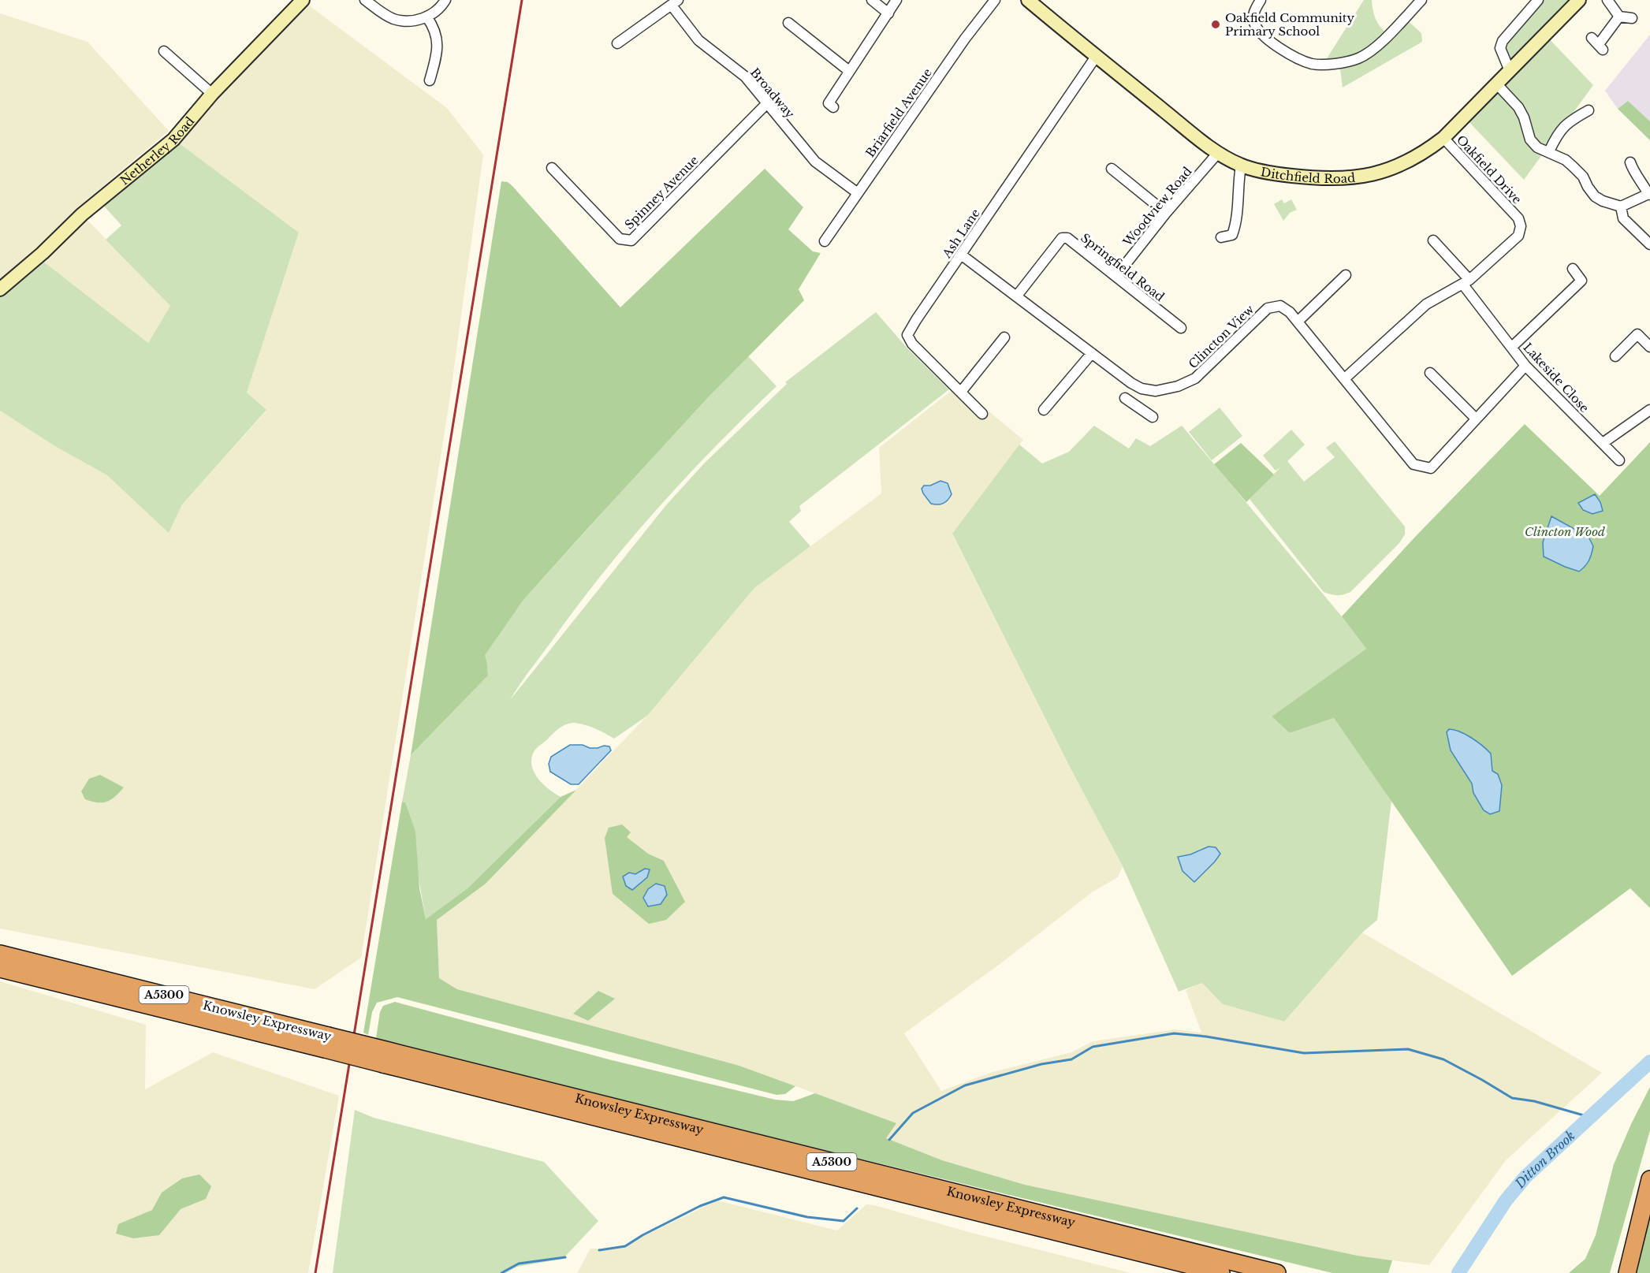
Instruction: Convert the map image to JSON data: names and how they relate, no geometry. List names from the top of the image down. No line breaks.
{"streets":{"highway":["A5300","Knowsley Expressway"],"street":["Broadway","Briarfield Avenue","Netherley Road","Oakfield Drive","Ditchfield Road","Spinney Avenue","Woodview Road","Ash Lane","Springfield Road","Clincton View","Lakeside Close"]},"crossings":[["Broadway","Briarfield Avenue"],["Broadway","Spinney Avenue"],["Oakfield Drive","Ditchfield Road"],["Oakfield Drive","Clincton View"],["Oakfield Drive","Lakeside Close"],["Ditchfield Road","Woodview Road"],["Ditchfield Road","Ash Lane"],["Woodview Road","Springfield Road"],["Clincton View","Lakeside Close"]],"water":["Ditton Brook"],"parks":["Clincton Wood"],"places":["Oakfield Community Primary School"]}
